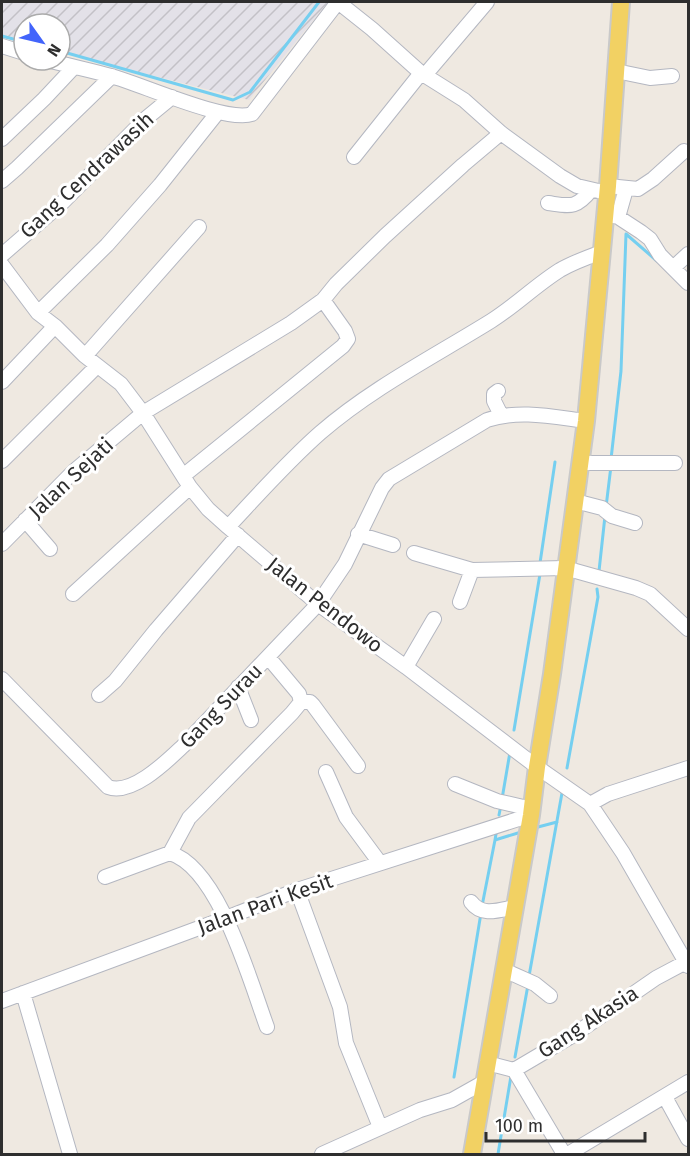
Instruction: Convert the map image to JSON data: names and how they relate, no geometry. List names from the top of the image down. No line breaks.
{"streets":{"street":["Gang Cendrawasih","Jalan Sejati","Jalan Pendowo","Gang Surau","Jalan Pari Kesit","Gang Akasia"]},"crossings":[["Gang Cendrawasih","Jalan Pendowo"],["Jalan Sejati","Jalan Pendowo"],["Jalan Pendowo","Gang Surau"]],"scale_bar":"100 m","north":"bottom right"}
